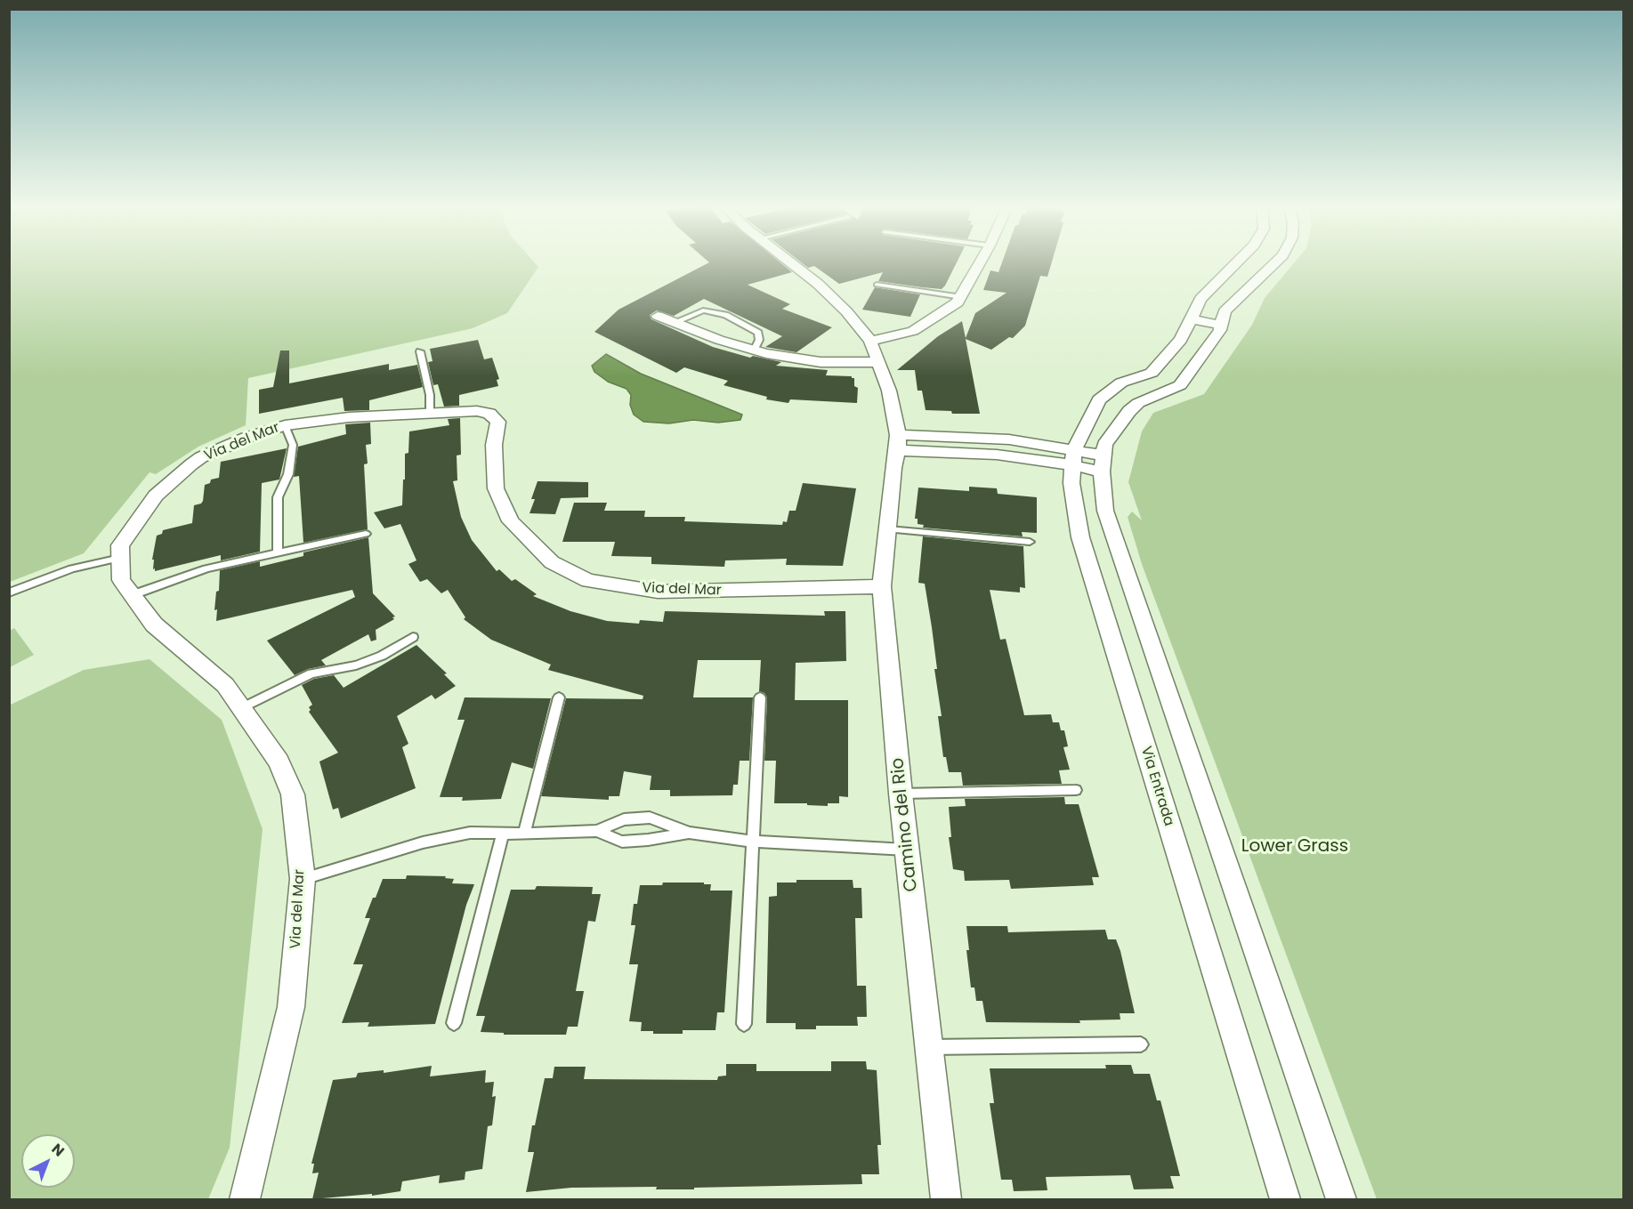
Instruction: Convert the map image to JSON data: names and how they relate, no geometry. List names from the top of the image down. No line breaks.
{"streets":{"street":["Via del Mar","Via Entrada","Camino del Rio"]},"crossings":[["Via del Mar","Camino del Rio"]],"parks":["Lower Grass"],"north":"top right"}
